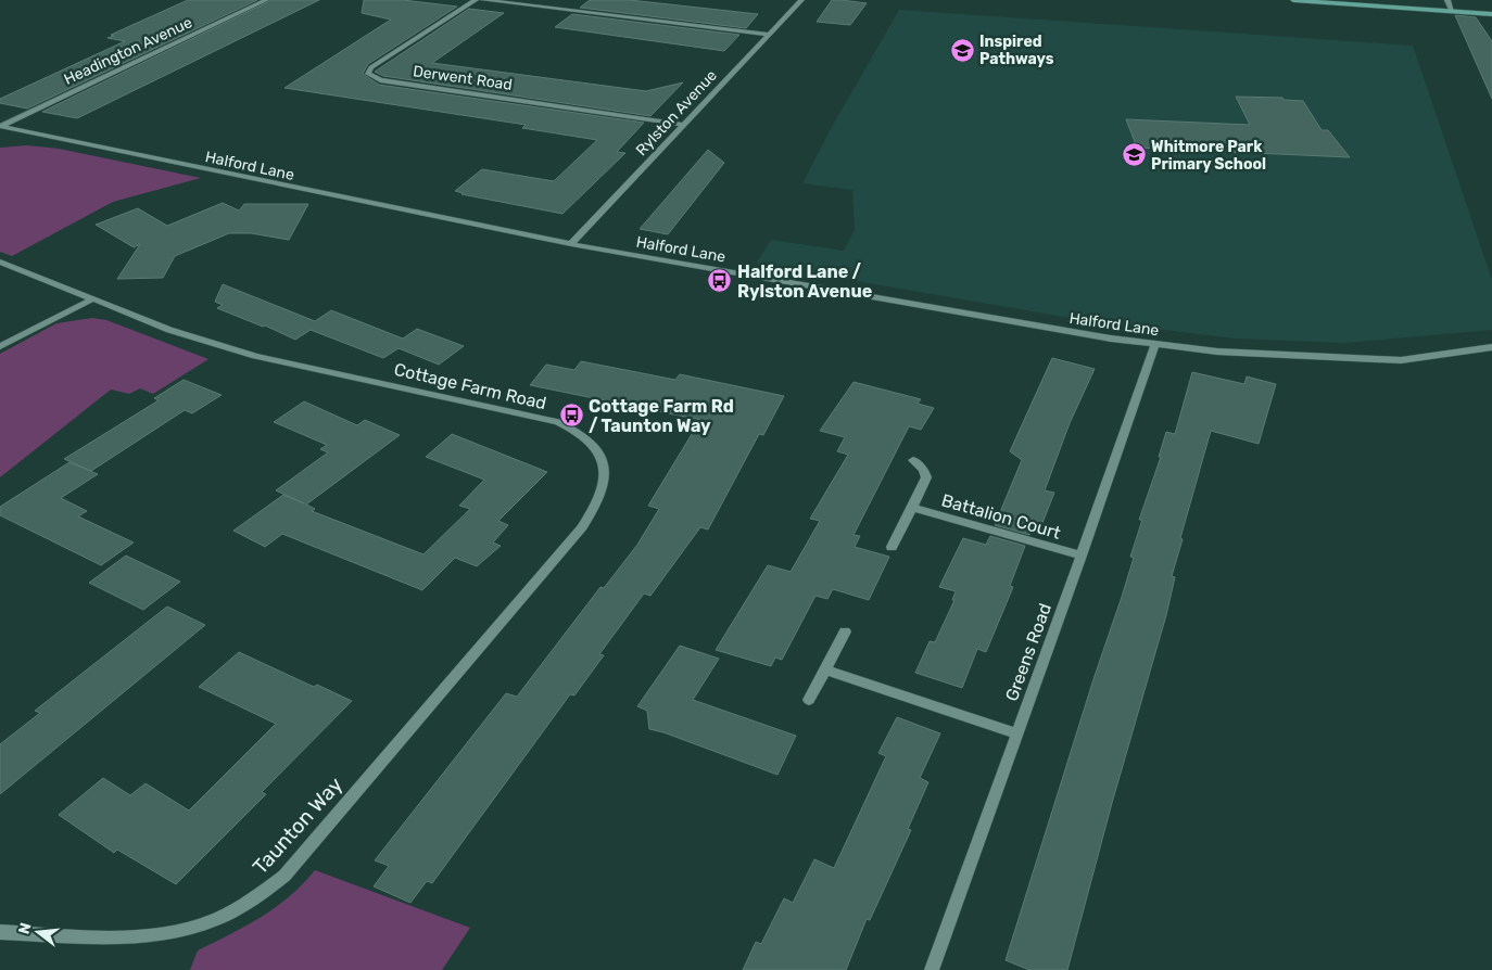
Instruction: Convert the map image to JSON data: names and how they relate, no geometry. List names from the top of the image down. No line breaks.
{"streets":{"street":["Headington Avenue","Derwent Road","Rylston Avenue","Halford Lane","Cottage Farm Road","Battalion Court","Greens Road","Taunton Way"]},"crossings":[["Headington Avenue","Halford Lane"],["Derwent Road","Rylston Avenue"],["Rylston Avenue","Halford Lane"],["Halford Lane","Greens Road"],["Cottage Farm Road","Taunton Way"],["Battalion Court","Greens Road"]],"places":{"school or university":["Inspired Pathways","Whitmore Park Primary School"],"bus stop":["Halford Lane / Rylston Avenue","Cottage Farm Rd / Taunton Way"]},"north":"left"}
